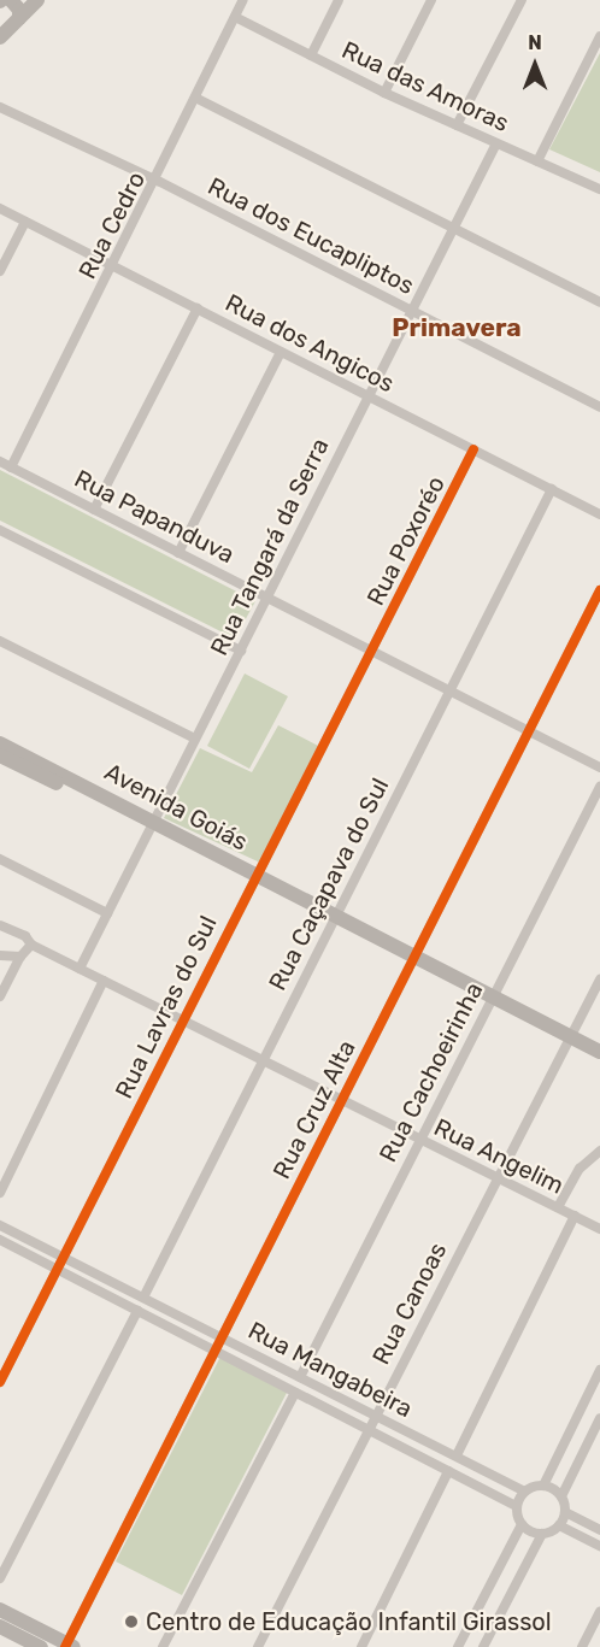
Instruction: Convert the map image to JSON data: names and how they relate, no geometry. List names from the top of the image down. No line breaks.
{"streets":{"street":["Rua das Amoras","Rua Cedro","Rua dos Eucapliptos","Rua dos Angicos","Rua Papanduva","Rua Poxoréo","Rua Tangará da Serra","Avenida Goiás","Rua Caçapava do Sul","Rua Lavras do Sul","Rua Cachoeirinha","Rua Cruz Alta","Rua Angelim","Rua Canoas","Rua Mangabeira"]},"crossings":[["Rua das Amoras","Rua Cedro"],["Rua das Amoras","Rua Tangará da Serra"],["Rua Cedro","Rua dos Eucapliptos"],["Rua Cedro","Rua dos Angicos"],["Rua Cedro","Rua Papanduva"],["Rua dos Eucapliptos","Rua Tangará da Serra"],["Rua dos Angicos","Rua Poxoréo"],["Rua dos Angicos","Rua Tangará da Serra"],["Rua dos Angicos","Rua Caçapava do Sul"],["Rua Papanduva","Rua Poxoréo"],["Rua Papanduva","Rua Tangará da Serra"],["Rua Papanduva","Rua Caçapava do Sul"],["Rua Papanduva","Rua Lavras do Sul"],["Rua Papanduva","Rua Cruz Alta"],["Rua Poxoréo","Rua Lavras do Sul"],["Rua Tangará da Serra","Avenida Goiás"],["Rua Tangará da Serra","Rua Angelim"],["Avenida Goiás","Rua Caçapava do Sul"],["Avenida Goiás","Rua Lavras do Sul"],["Avenida Goiás","Rua Cachoeirinha"],["Avenida Goiás","Rua Cruz Alta"],["Avenida Goiás","Rua Canoas"],["Rua Caçapava do Sul","Rua Angelim"],["Rua Caçapava do Sul","Rua Mangabeira"],["Rua Lavras do Sul","Rua Angelim"],["Rua Lavras do Sul","Rua Mangabeira"],["Rua Cachoeirinha","Rua Angelim"],["Rua Cachoeirinha","Rua Mangabeira"],["Rua Cruz Alta","Rua Angelim"],["Rua Cruz Alta","Rua Mangabeira"],["Rua Angelim","Rua Canoas"],["Rua Canoas","Rua Mangabeira"]],"districts":["Primavera"],"places":["Centro de Educação Infantil Girassol"],"north":"top"}
